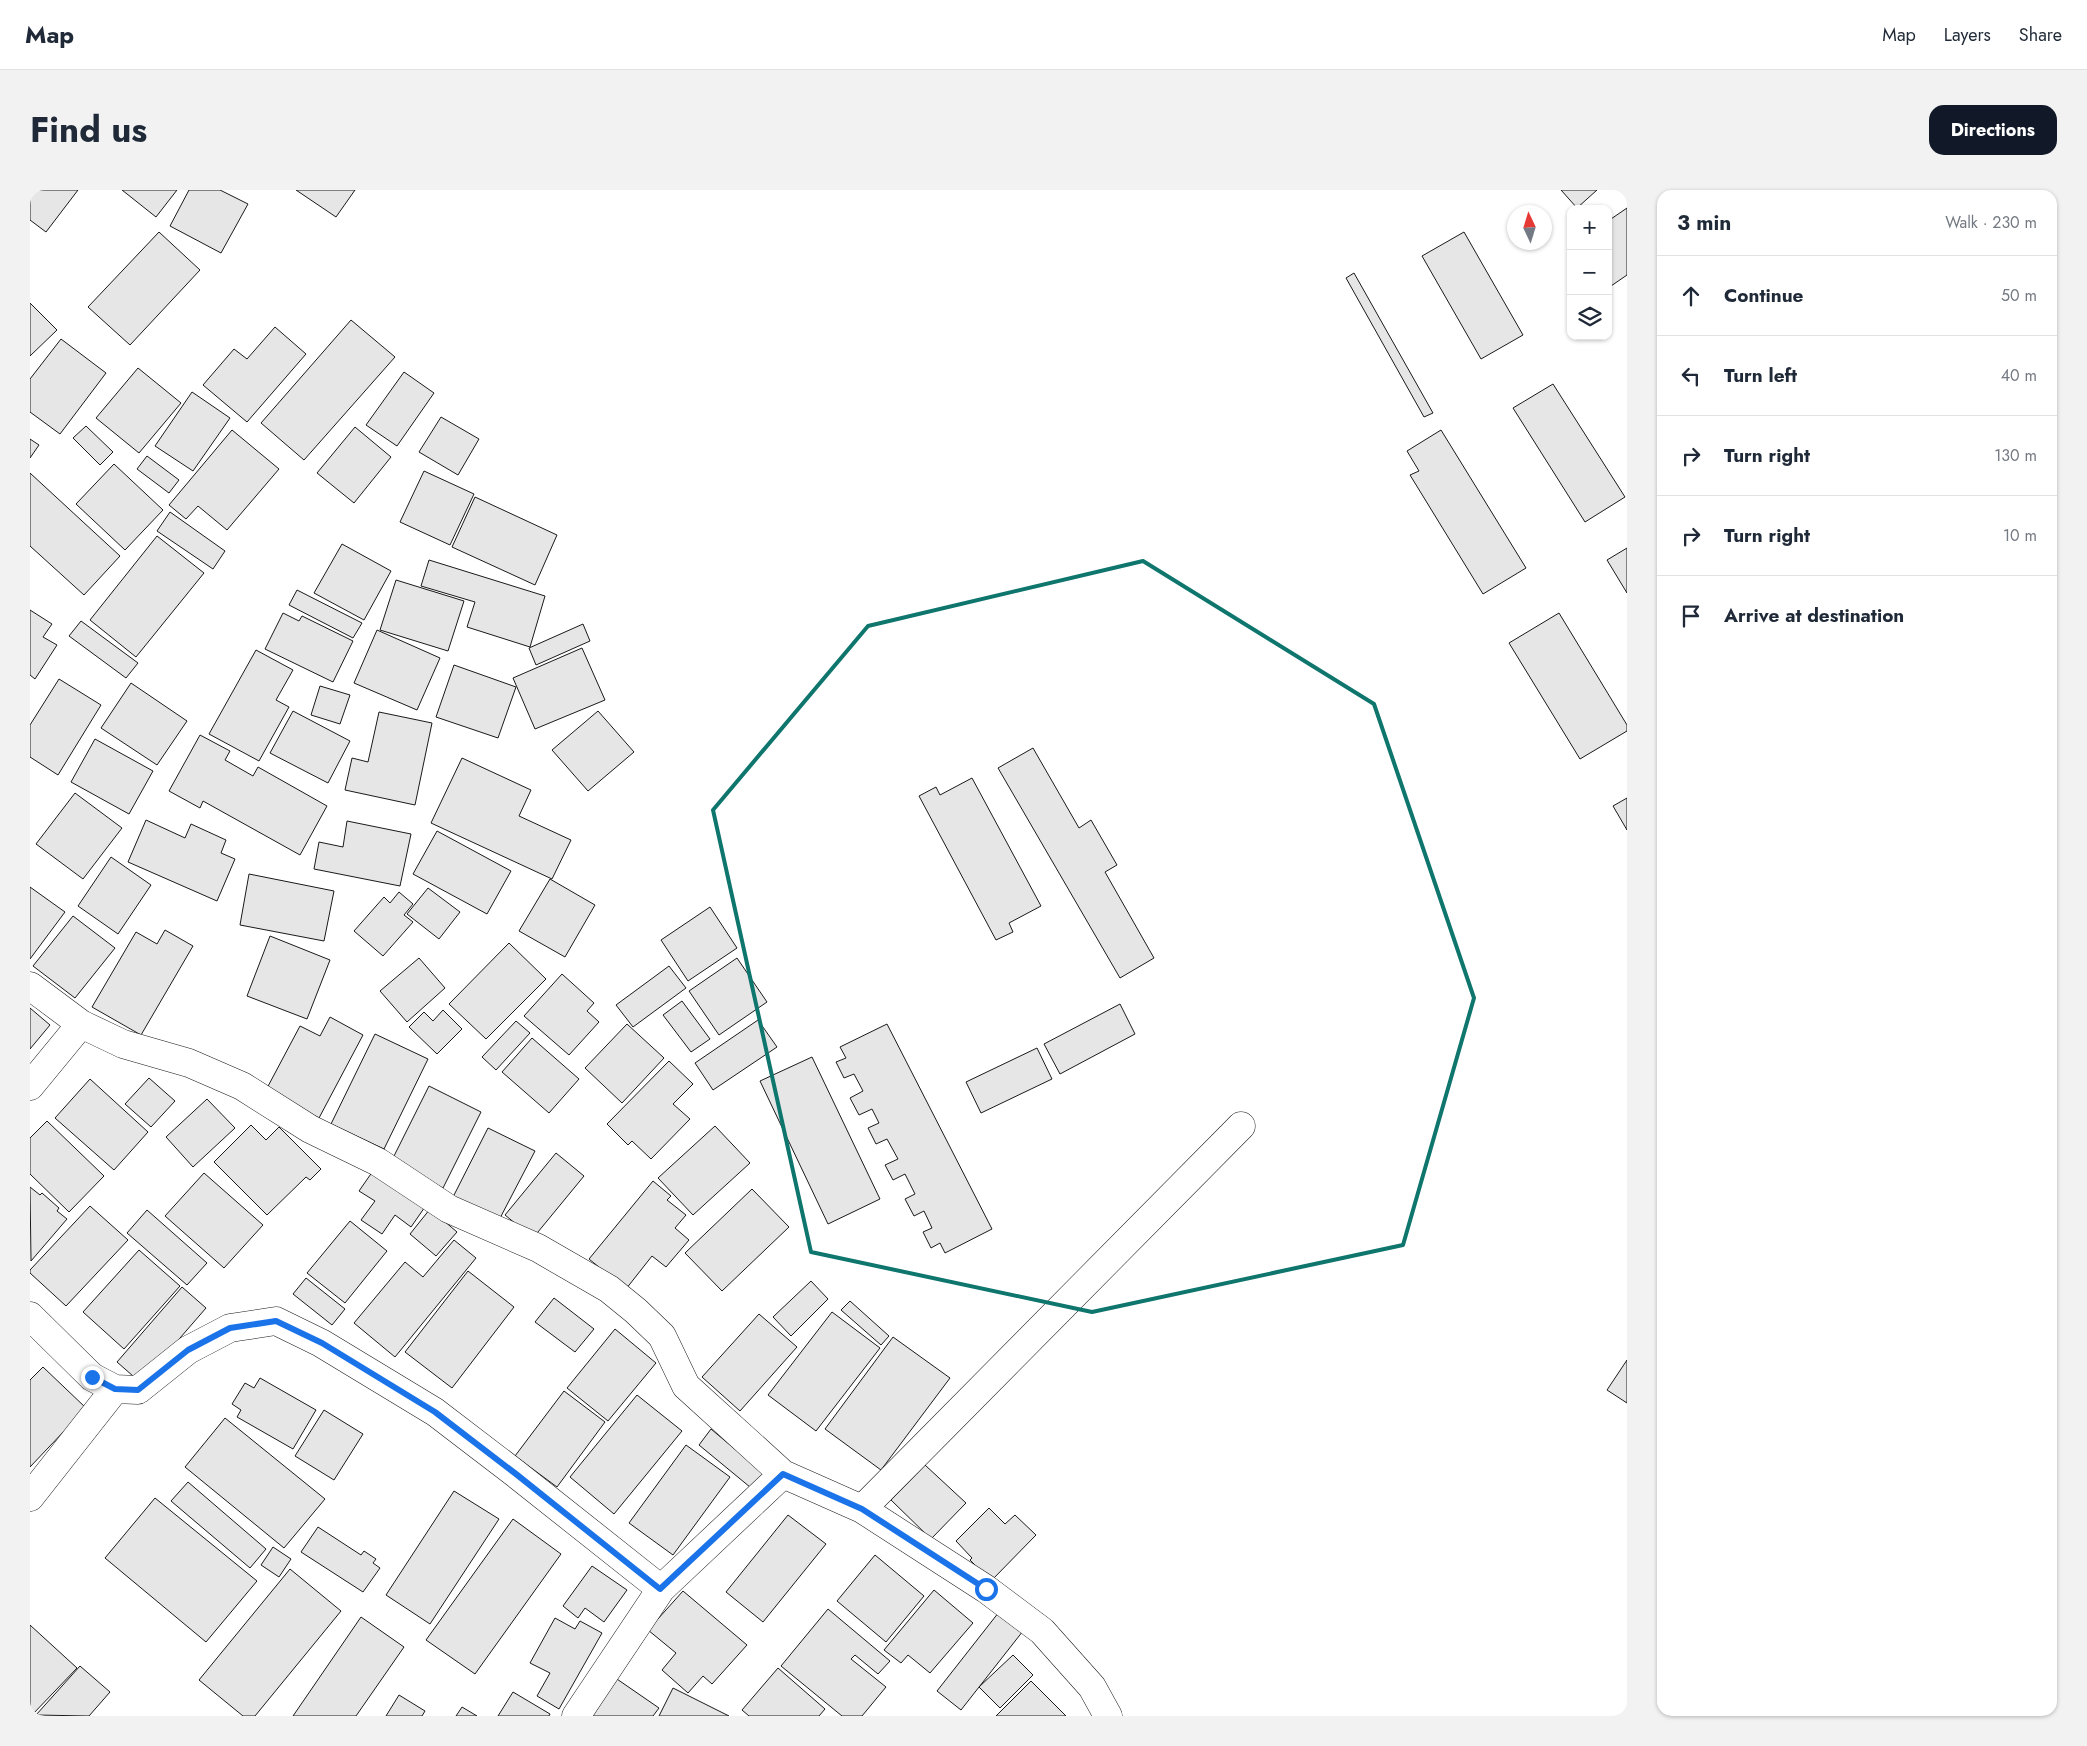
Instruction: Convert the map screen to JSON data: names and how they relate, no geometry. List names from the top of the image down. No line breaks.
{"north":"top","page":{"header":"Map","nav":["Map","Layers","Share"],"title":"Find us","buttons":"Directions","heading":["3 min","Walk · 230 m"],"map_buttons":["+","−"],"list":[["Continue","50 m"],["Turn left","40 m"],["Turn right","130 m"],["Turn right","10 m"],"Arrive at destination"]}}
